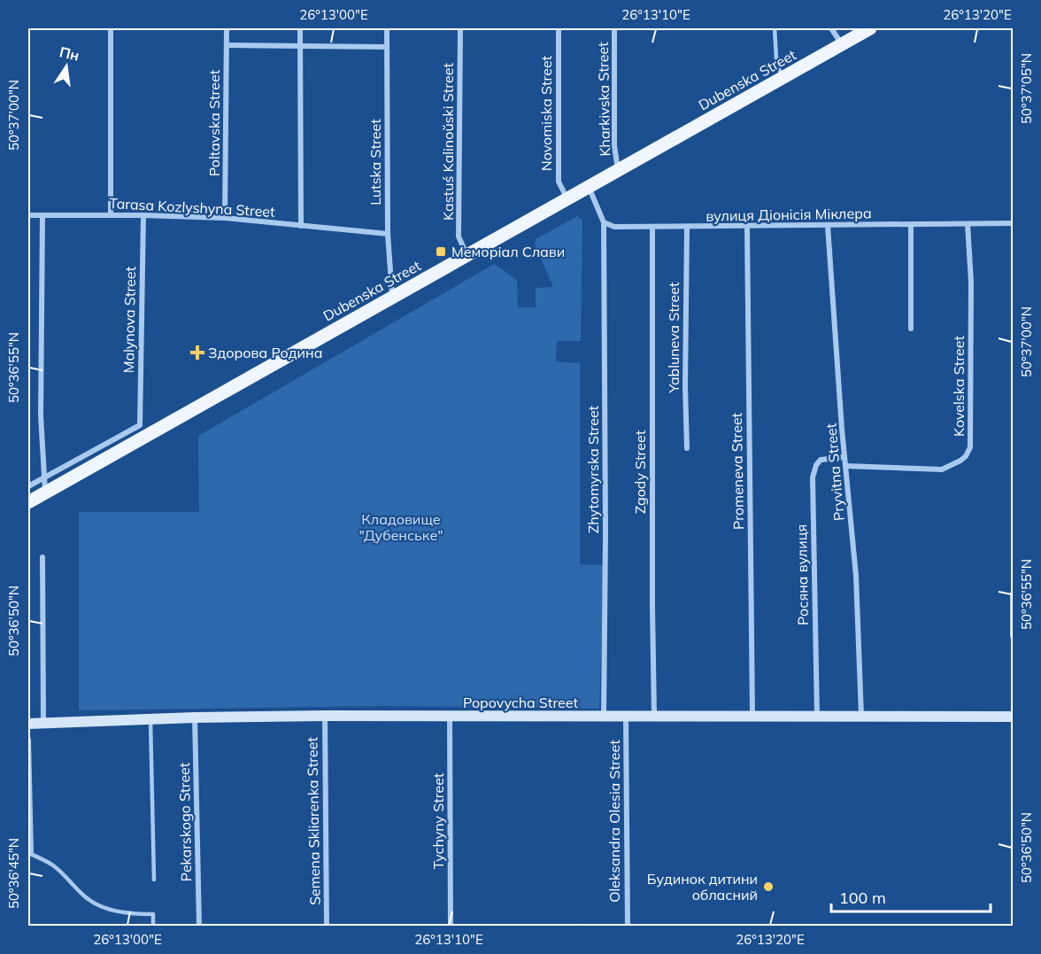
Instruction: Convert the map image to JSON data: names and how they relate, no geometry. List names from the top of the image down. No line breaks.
{"streets":{"main road":["Dubenska Street"],"street":["Kharkivska Street","Novomiska Street","Poltavska Street","Kastuś Kalinoŭski Street","Lutska Street","Tarasa Kozlyshyna Street","вулиця Діонісія Міклера","Malynova Street","Yabluneva Street","Kovelska Street","Zhytomyrska Street","Promeneva Street","Zgody Street","Pryvitna Street","Росяна вулиця","Popovycha Street","Semena Skliarenka Street","Tychyny Street","Oleksandra Olesia Street","Pekarskogo Street"]},"crossings":[["Dubenska Street","Kharkivska Street"],["Dubenska Street","Novomiska Street"],["Dubenska Street","Kastuś Kalinoŭski Street"],["Dubenska Street","Lutska Street"],["Poltavska Street","Tarasa Kozlyshyna Street"],["Lutska Street","Tarasa Kozlyshyna Street"],["Tarasa Kozlyshyna Street","Malynova Street"],["вулиця Діонісія Міклера","Yabluneva Street"],["вулиця Діонісія Міклера","Kovelska Street"],["вулиця Діонісія Міклера","Zhytomyrska Street"],["вулиця Діонісія Міклера","Promeneva Street"],["вулиця Діонісія Міклера","Zgody Street"],["вулиця Діонісія Міклера","Pryvitna Street"],["Kovelska Street","Pryvitna Street"],["Zhytomyrska Street","Popovycha Street"],["Promeneva Street","Popovycha Street"],["Zgody Street","Popovycha Street"],["Pryvitna Street","Росяна вулиця"],["Pryvitna Street","Popovycha Street"],["Росяна вулиця","Popovycha Street"],["Popovycha Street","Semena Skliarenka Street"],["Popovycha Street","Tychyny Street"],["Popovycha Street","Oleksandra Olesia Street"],["Popovycha Street","Pekarskogo Street"]],"parks":["Кладовище \"Дубенське\""],"places":{"transit":["Меморіал Слави"],"health":["Здорова Родина"],"other":["Будинок дитини обласний"]},"scale_bar":"100 m","north":"top","coordinates":["26°13'00\"E","26°13'10\"E","26°13'20\"E","50°37'05\"N","50°37'00\"N","50°36'55\"N","50°36'50\"N","50°36'45\"N"]}
